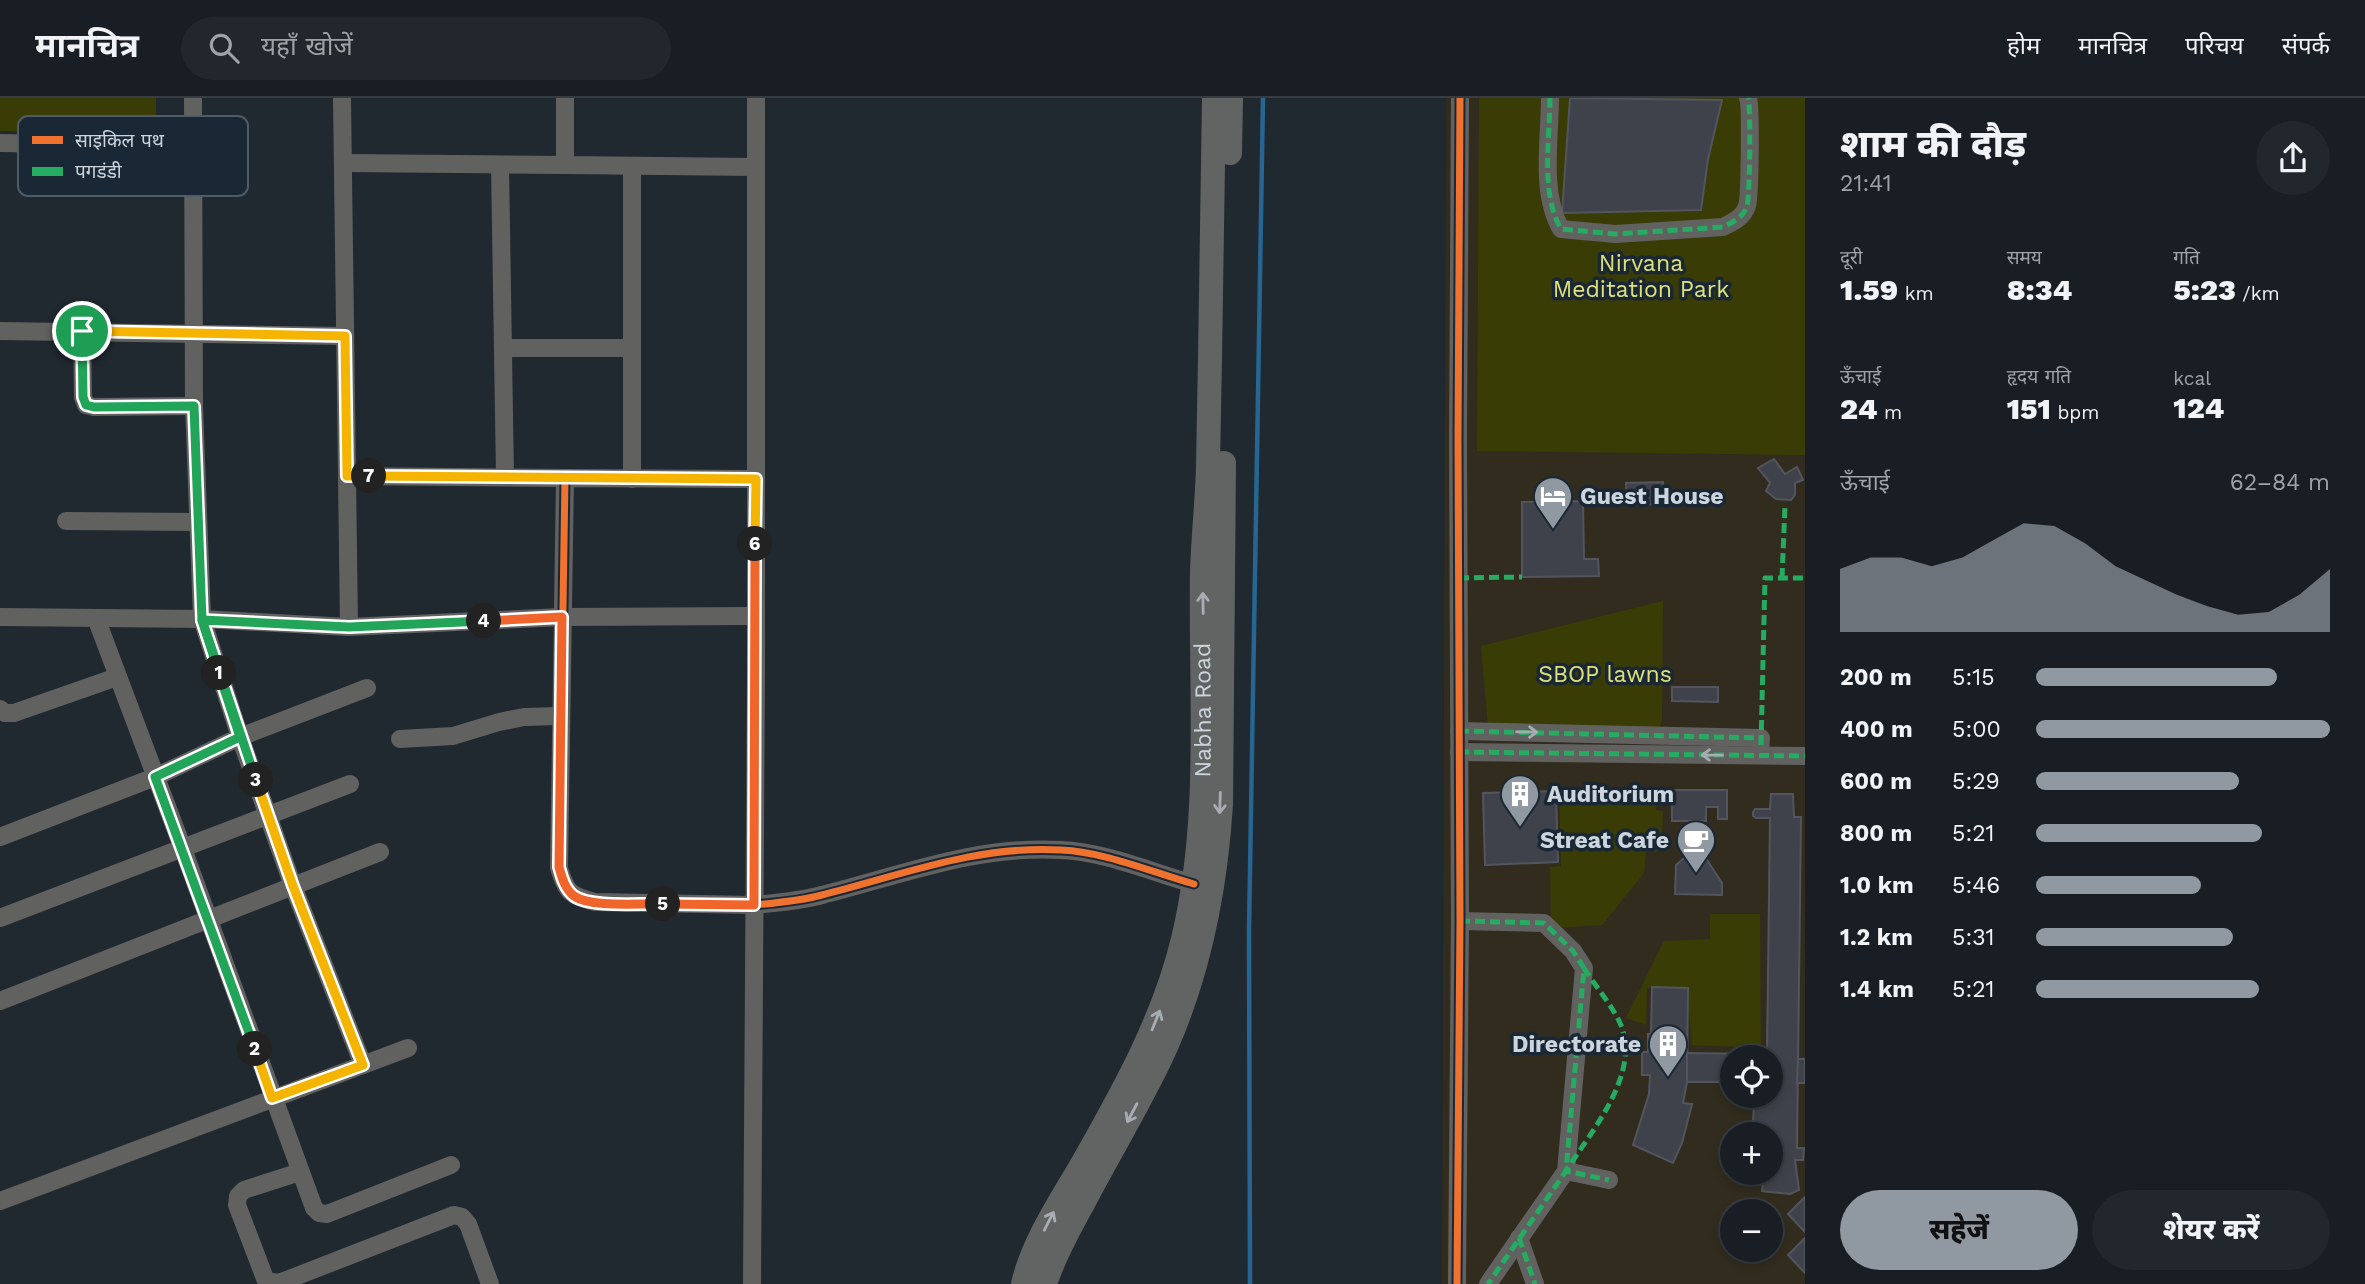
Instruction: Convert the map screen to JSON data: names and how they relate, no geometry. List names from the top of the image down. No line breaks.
{"streets":{"main road":["Nabha Road"]},"parks":["Nirvana Meditation Park","SBOP lawns"],"places":{"hotel":["Guest House"],"building":["Auditorium","Directorate"],"cafe":["Streat Cafe"]},"legend":["साइकिल पथ","पगडंडी"],"page":{"header":"मानचित्र","search":"यहाँ खोजें","nav":["होम","मानचित्र","परिचय","संपर्क"],"heading":["शाम की दौड़","21:41"],"stats":[["दूरी","1.59 km"],["समय","8:34"],["गति","5:23 /km"],["ऊँचाई","24 m"],["हृदय गति","151 bpm"],["kcal","124"]],"chart":["ऊँचाई","62–84 m"],"pins":["7","6","4","1","3","5","2"],"list":[{"name":"200 m","note":"5:15"},{"name":"400 m","note":"5:00"},{"name":"600 m","note":"5:29"},{"name":"800 m","note":"5:21"},{"name":"1.0 km","note":"5:46"},{"name":"1.2 km","note":"5:31"},{"name":"1.4 km","note":"5:21"}],"map_buttons":["+","−"],"buttons":["सहेजें","शेयर करें"]}}
